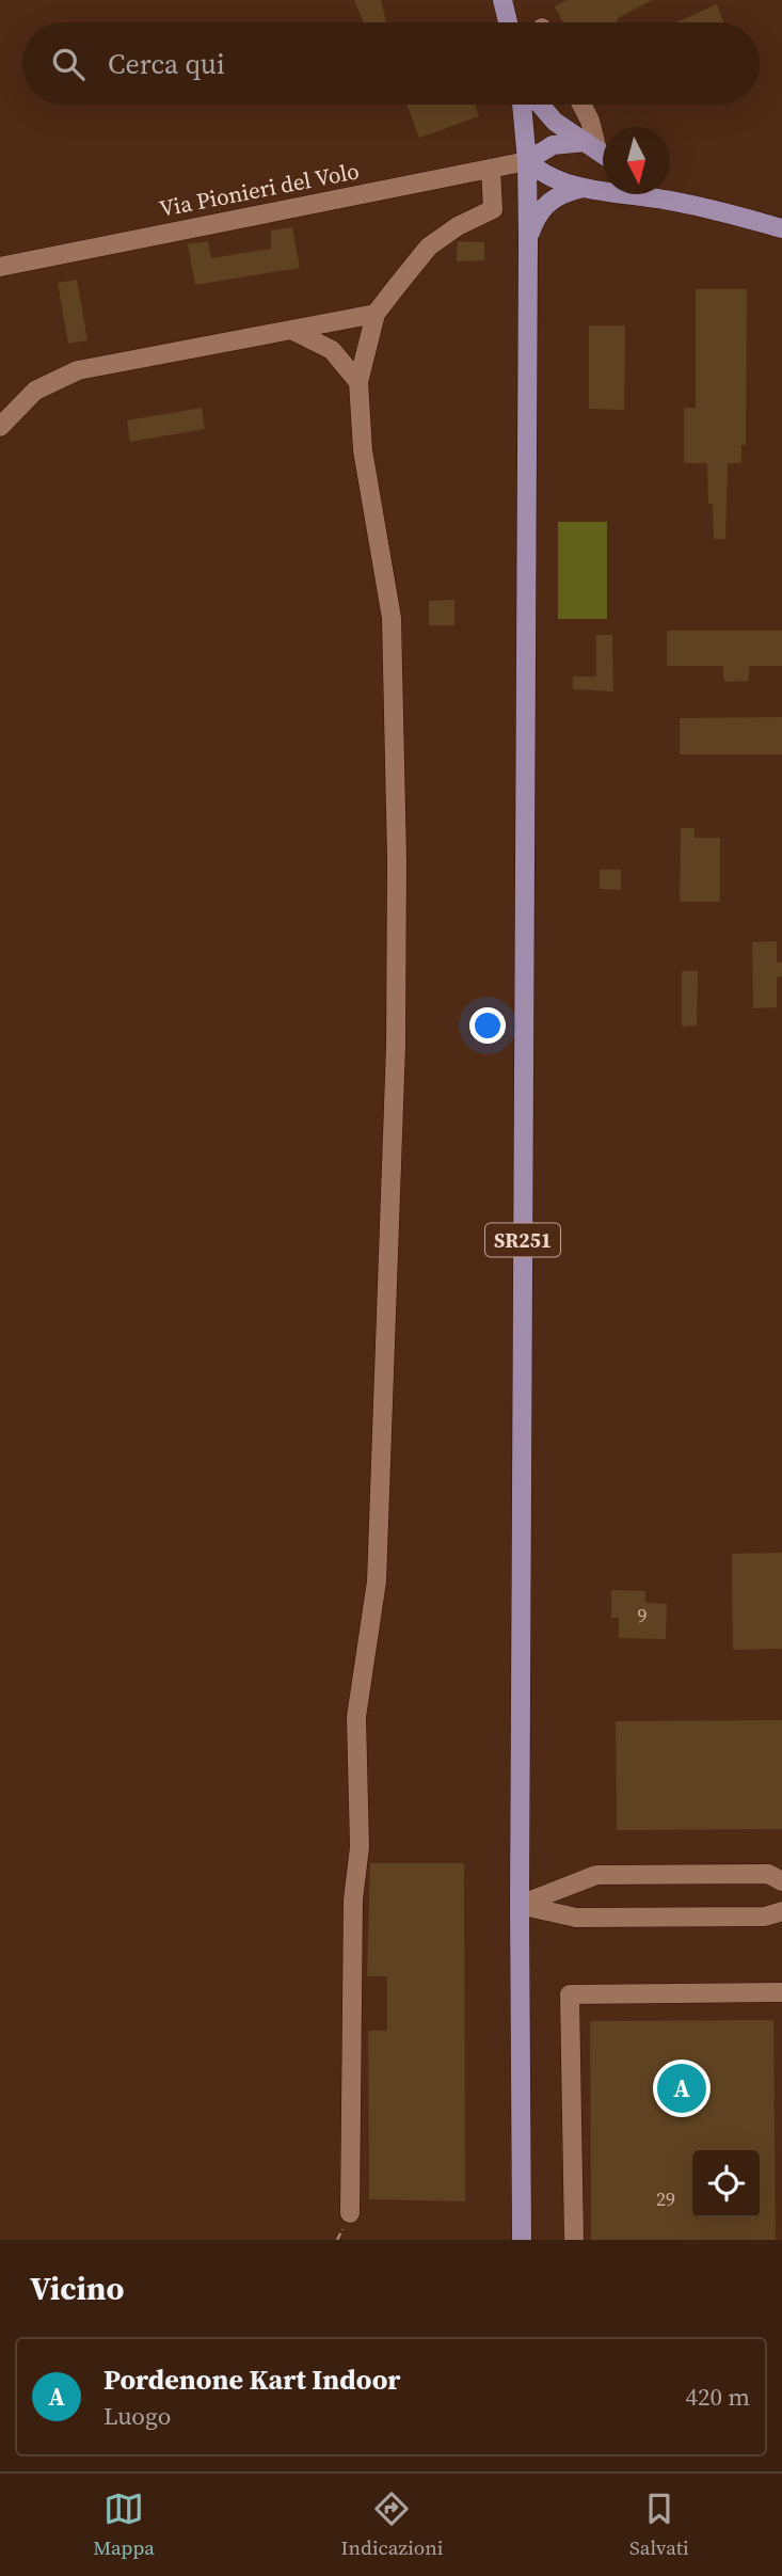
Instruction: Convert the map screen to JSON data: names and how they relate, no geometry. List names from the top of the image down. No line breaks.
{"streets":{"main road":["SR251"],"street":["Via Pionieri del Volo"]},"crossings":[["Via Pionieri del Volo","SR251"]],"house_numbers":["9","29"],"north":"bottom","page":{"search":"Cerca qui","pins":"A","heading":"Vicino","list":[{"mark":"A","name":"Pordenone Kart Indoor","note":"Luogo","value":"420 m"}],"nav":["Mappa","Indicazioni","Salvati"]}}
